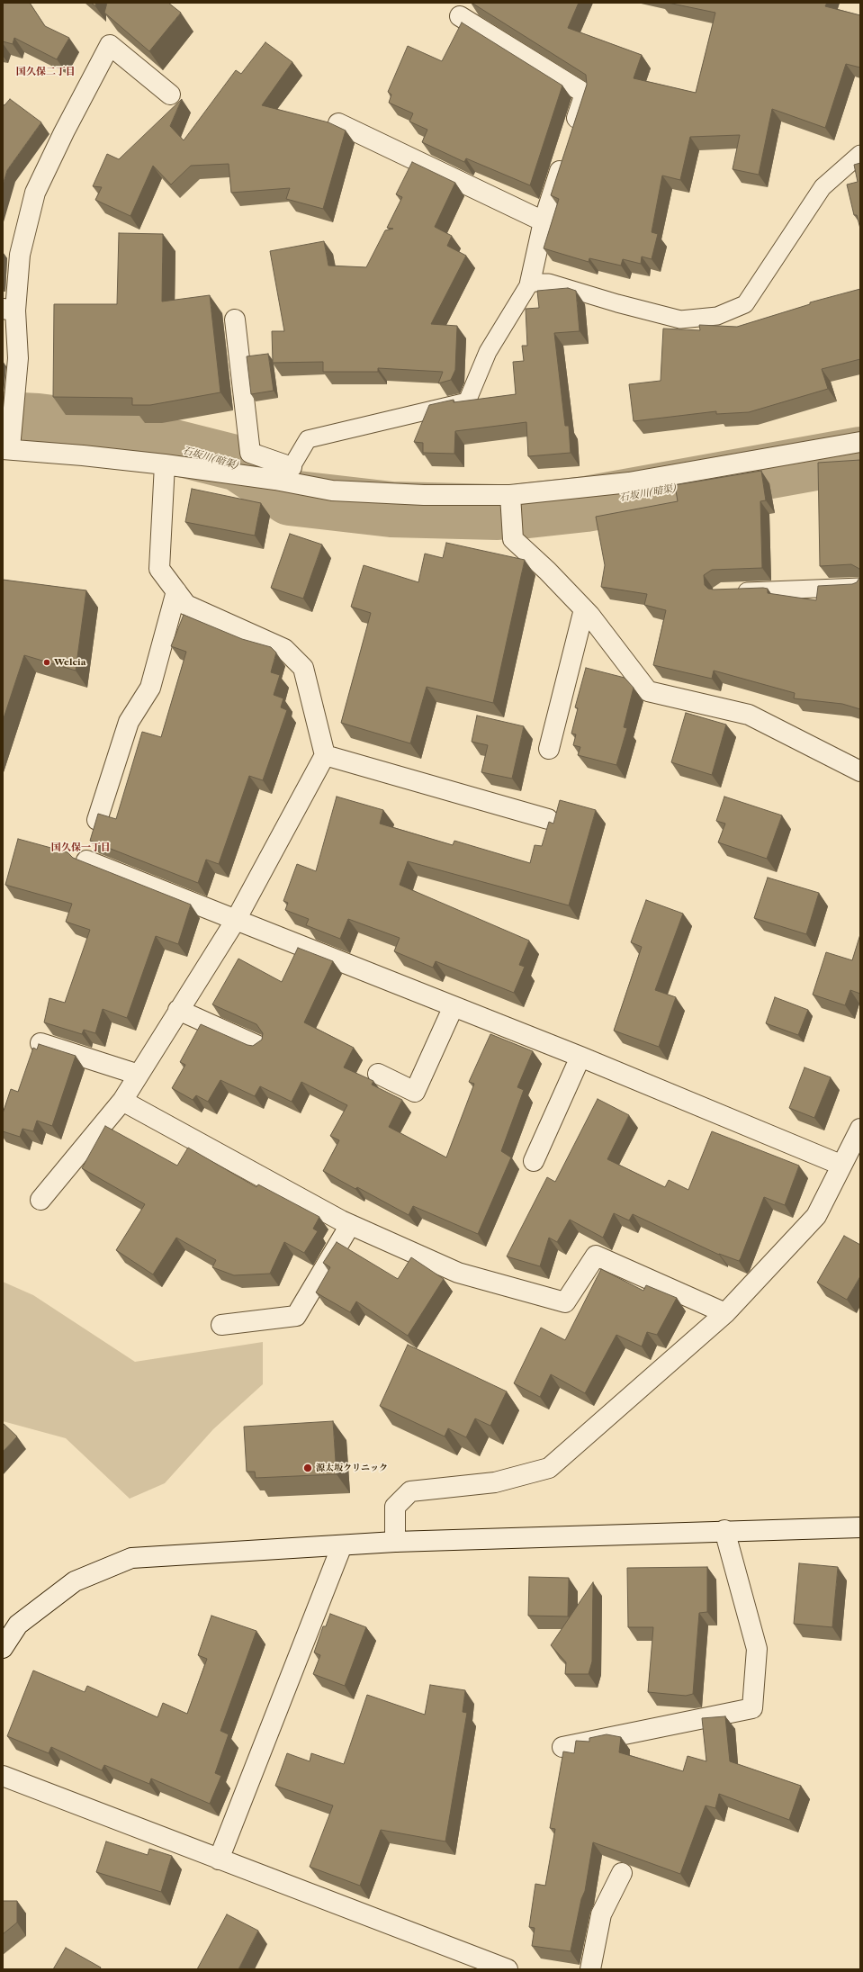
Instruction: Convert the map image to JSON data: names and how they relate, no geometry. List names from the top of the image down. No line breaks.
{"districts":["国久保二丁目","国久保一丁目"],"water":["石坂川(暗渠)"],"places":["Welcia","源太坂クリニック"]}
